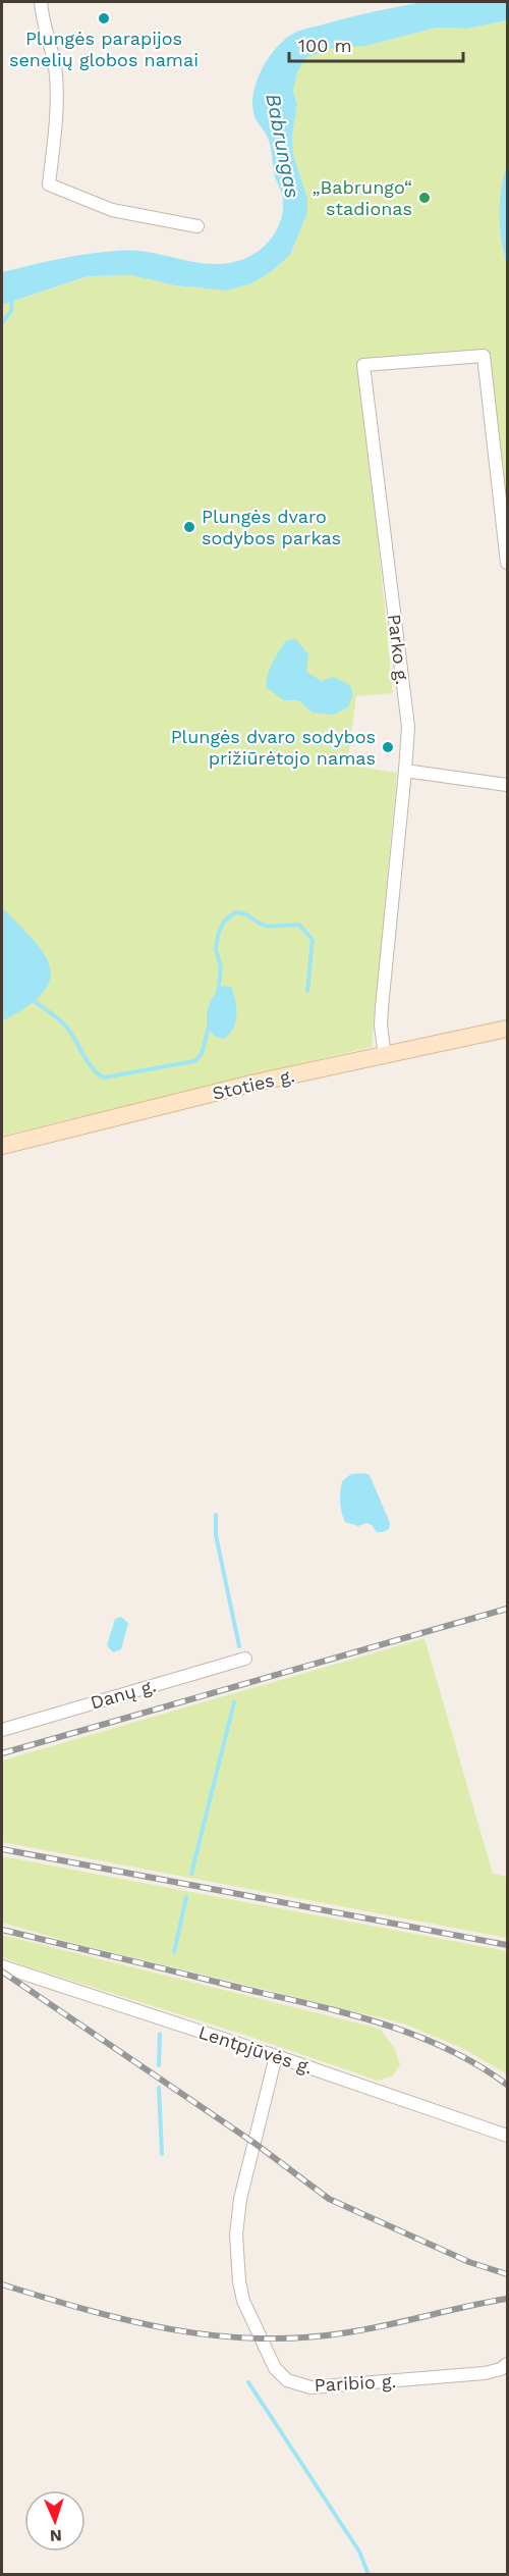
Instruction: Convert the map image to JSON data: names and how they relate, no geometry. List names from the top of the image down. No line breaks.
{"streets":{"main road":["Stoties g."],"street":["Parko g.","Danų g.","Lentpjūvės g.","Paribio g."]},"crossings":[["Parko g.","Stoties g."],["Lentpjūvės g.","Paribio g."]],"water":["Babrungas"],"places":["Plungės parapijos senelių globos namai","„Babrungo“ stadionas","Plungės dvaro sodybos parkas","Plungės dvaro sodybos prižiūrėtojo namas"],"scale_bar":"100 m","north":"bottom"}
